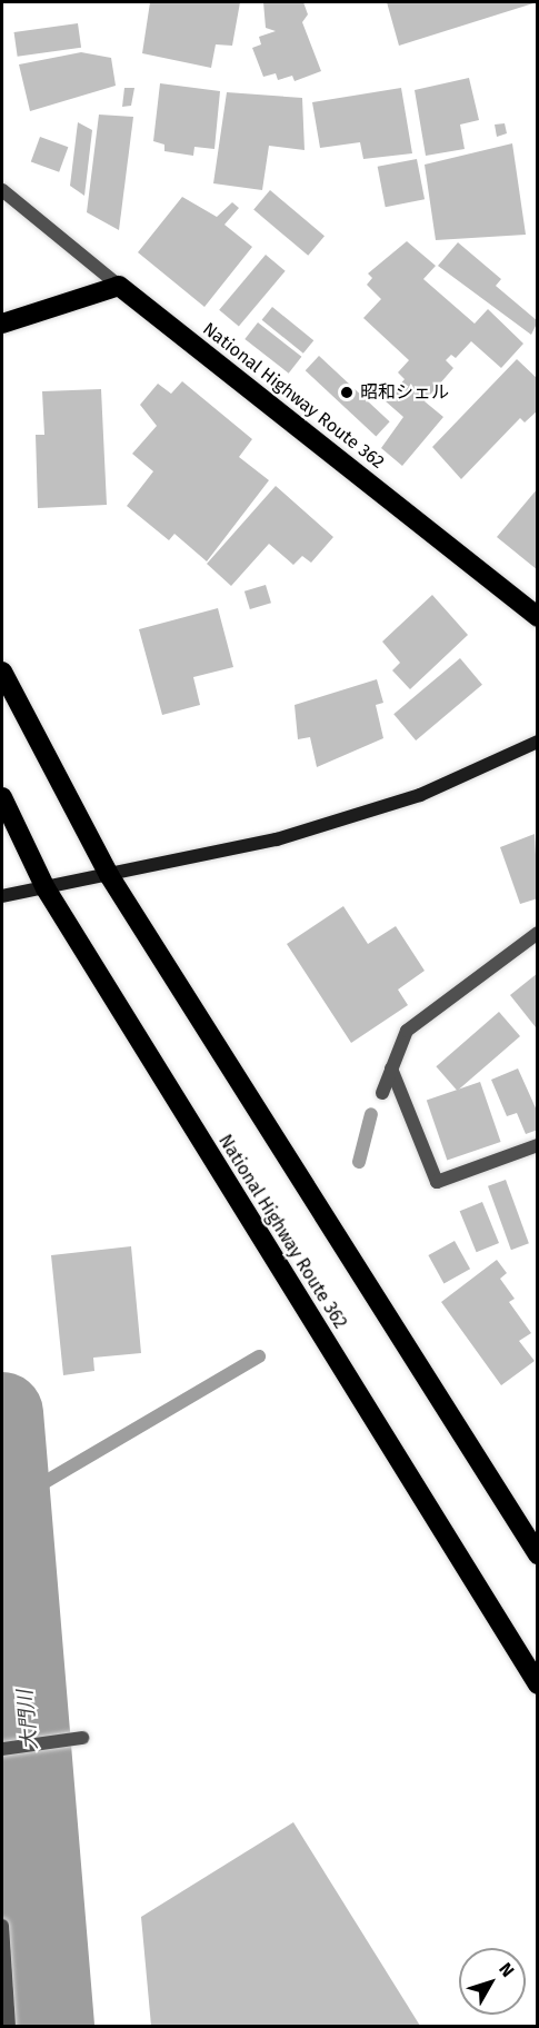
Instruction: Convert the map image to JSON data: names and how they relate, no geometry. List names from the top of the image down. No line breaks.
{"streets":{"highway":["National Highway Route 362"]},"water":["大門川"],"places":["昭和シェル"],"north":"top right"}
